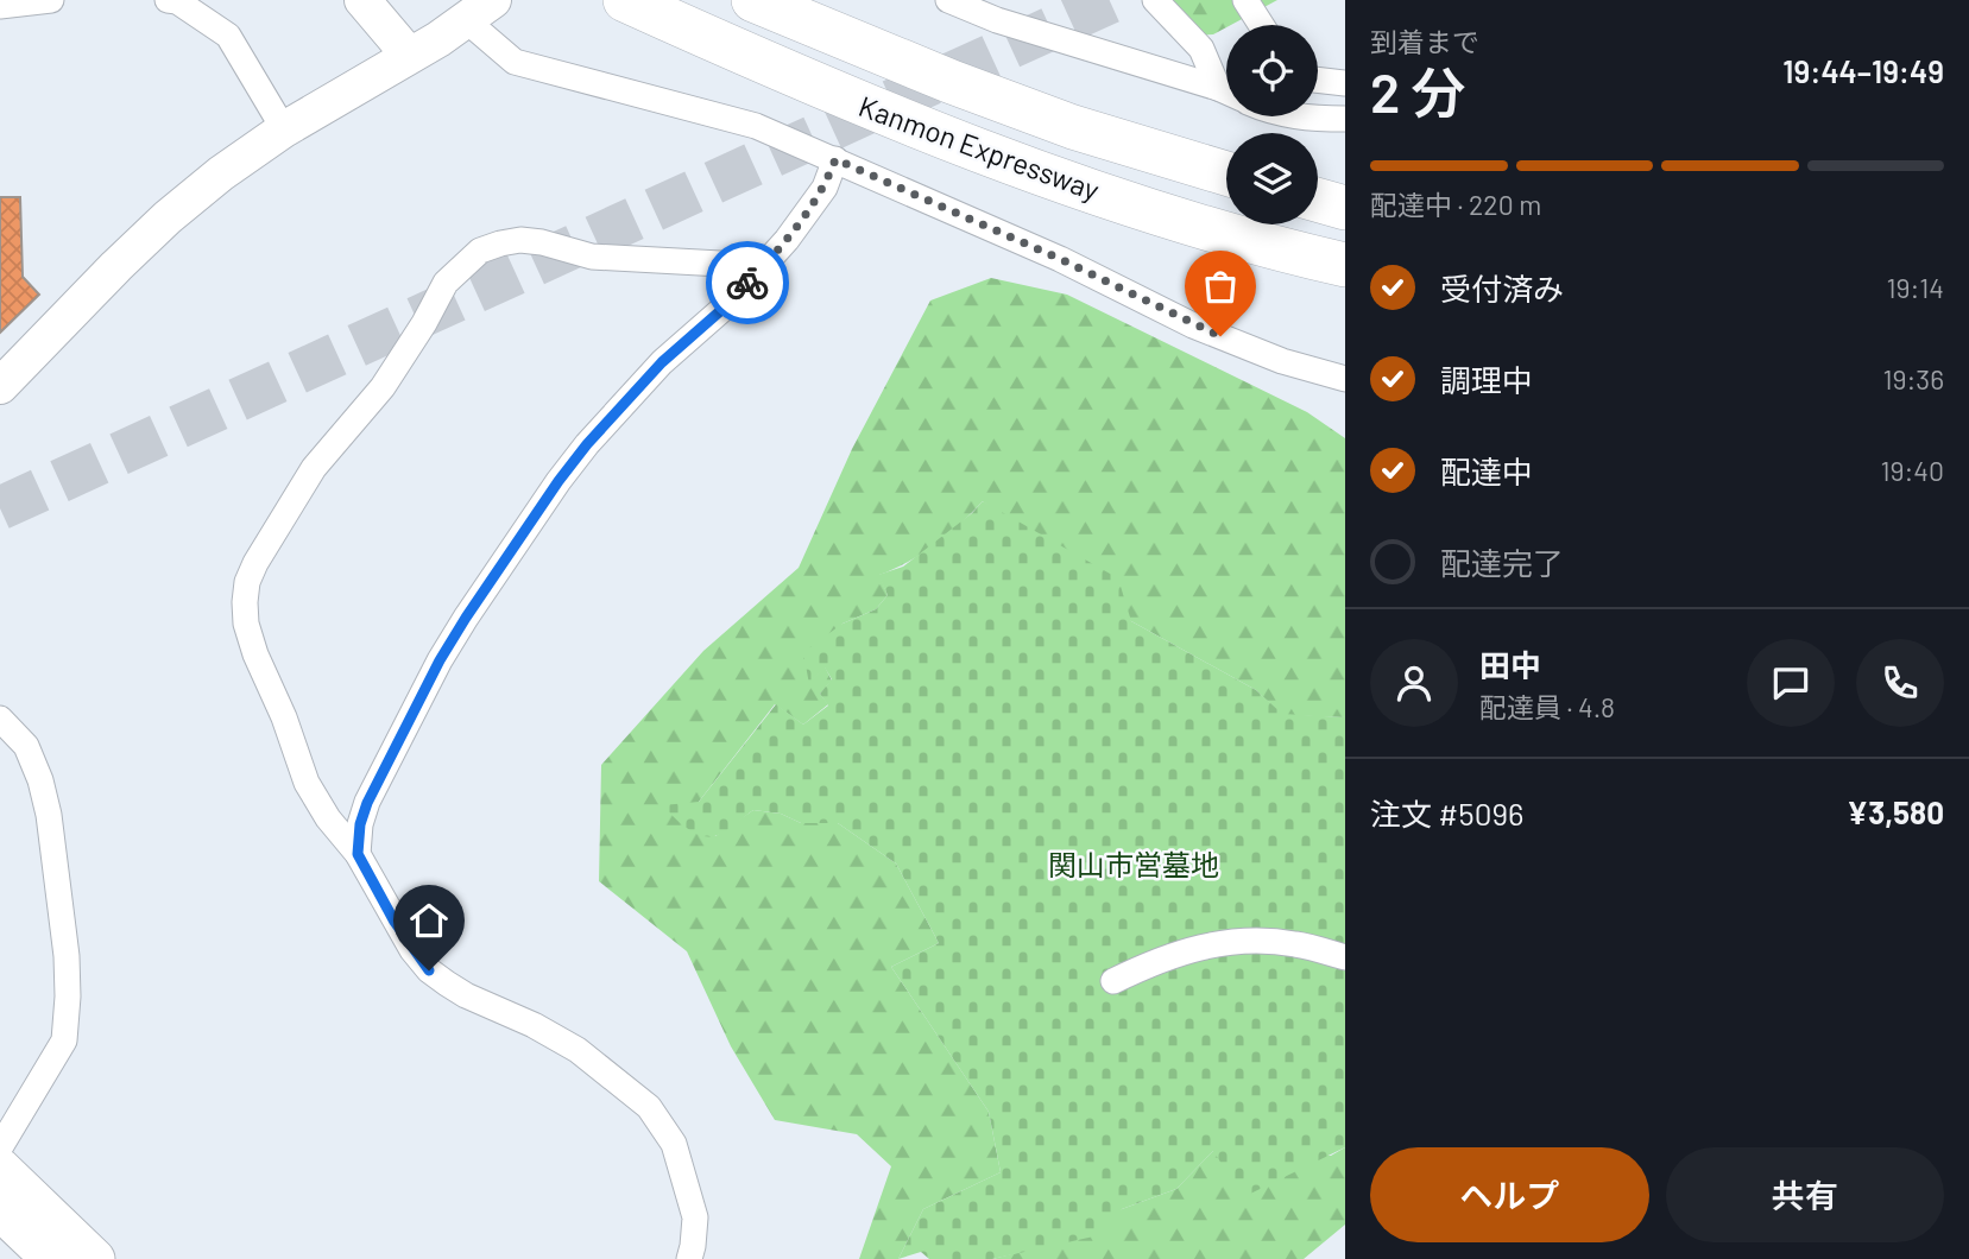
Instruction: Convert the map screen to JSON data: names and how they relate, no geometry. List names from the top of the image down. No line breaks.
{"streets":{"highway":["Kanmon Expressway"]},"parks":["関山市営墓地"],"page":{"heading":["2 分","到着まで","19:44–19:49"],"panel":["田中","配達員 · 4.8","注文 #5096","¥3,580"],"bar":"配達中 · 220 m","list":[["受付済み","19:14"],["調理中","19:36"],["配達中","19:40"],"配達完了"],"buttons":["ヘルプ","共有"]}}
